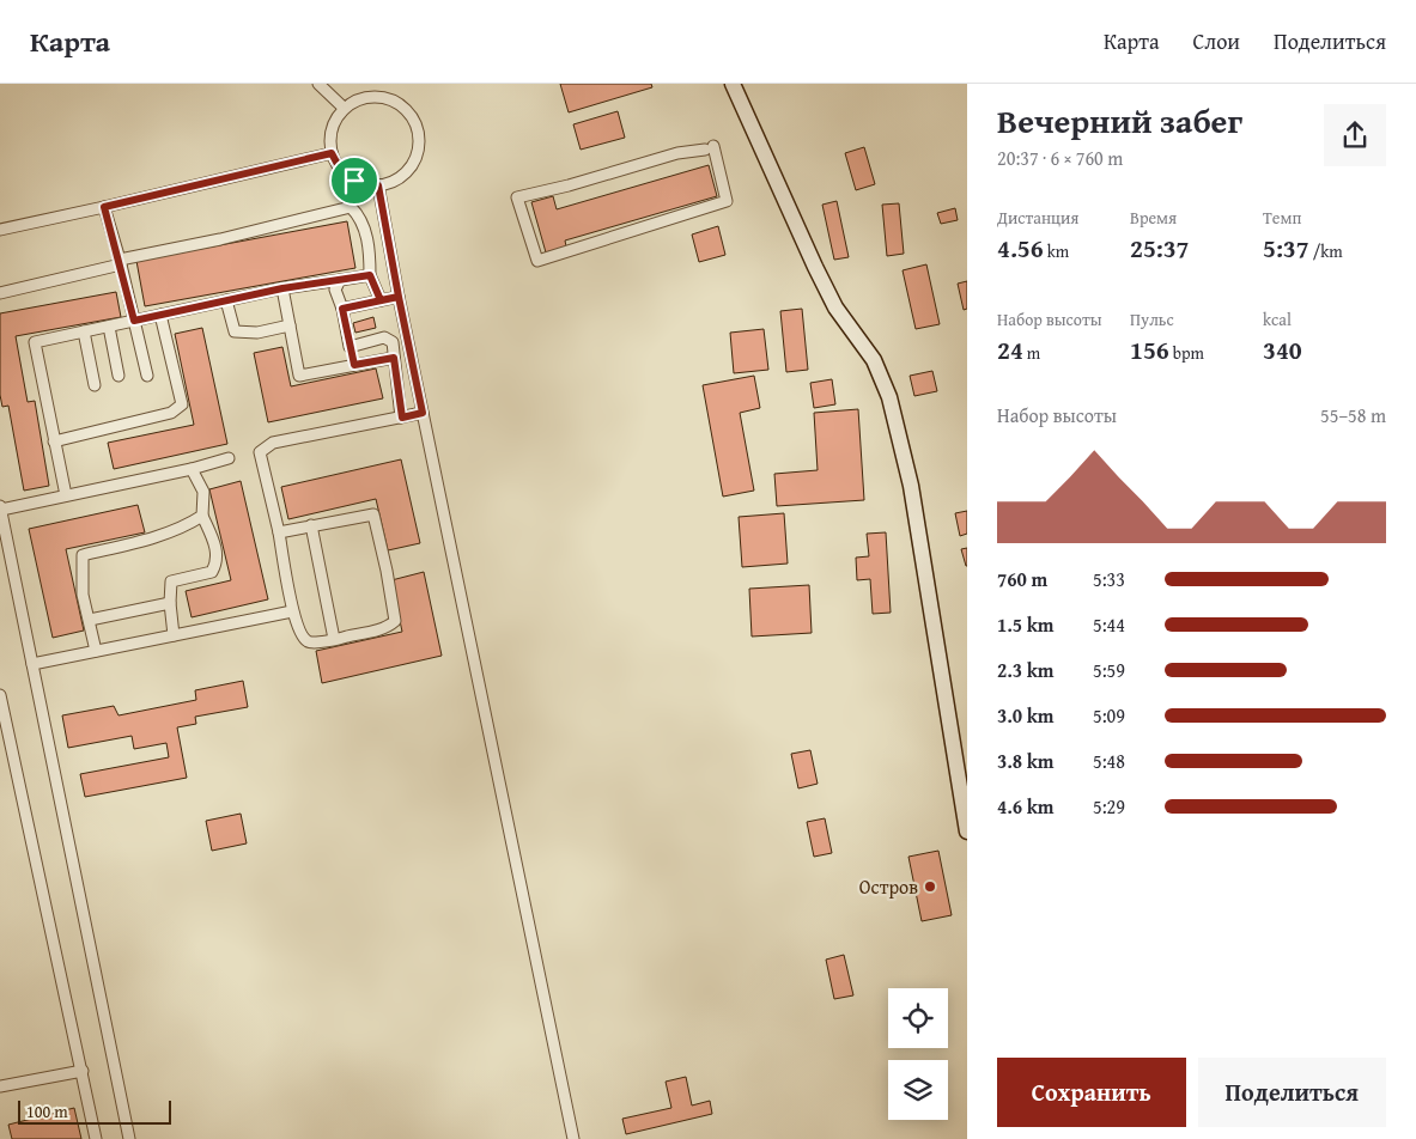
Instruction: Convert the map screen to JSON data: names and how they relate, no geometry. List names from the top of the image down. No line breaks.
{"places":["Остров"],"scale_bar":"100 m","page":{"header":"Карта","nav":["Карта","Слои","Поделиться"],"heading":["Вечерний забег","20:37 · 6 × 760 m"],"stats":[["Дистанция","4.56 km"],["Время","25:37"],["Темп","5:37 /km"],["Набор высоты","24 m"],["Пульс","156 bpm"],["kcal","340"]],"chart":["Набор высоты","55–58 m"],"list":[{"name":"760 m","note":"5:33"},{"name":"1.5 km","note":"5:44"},{"name":"2.3 km","note":"5:59"},{"name":"3.0 km","note":"5:09"},{"name":"3.8 km","note":"5:48"},{"name":"4.6 km","note":"5:29"}],"buttons":["Сохранить","Поделиться"],"scale":"100 m"}}
